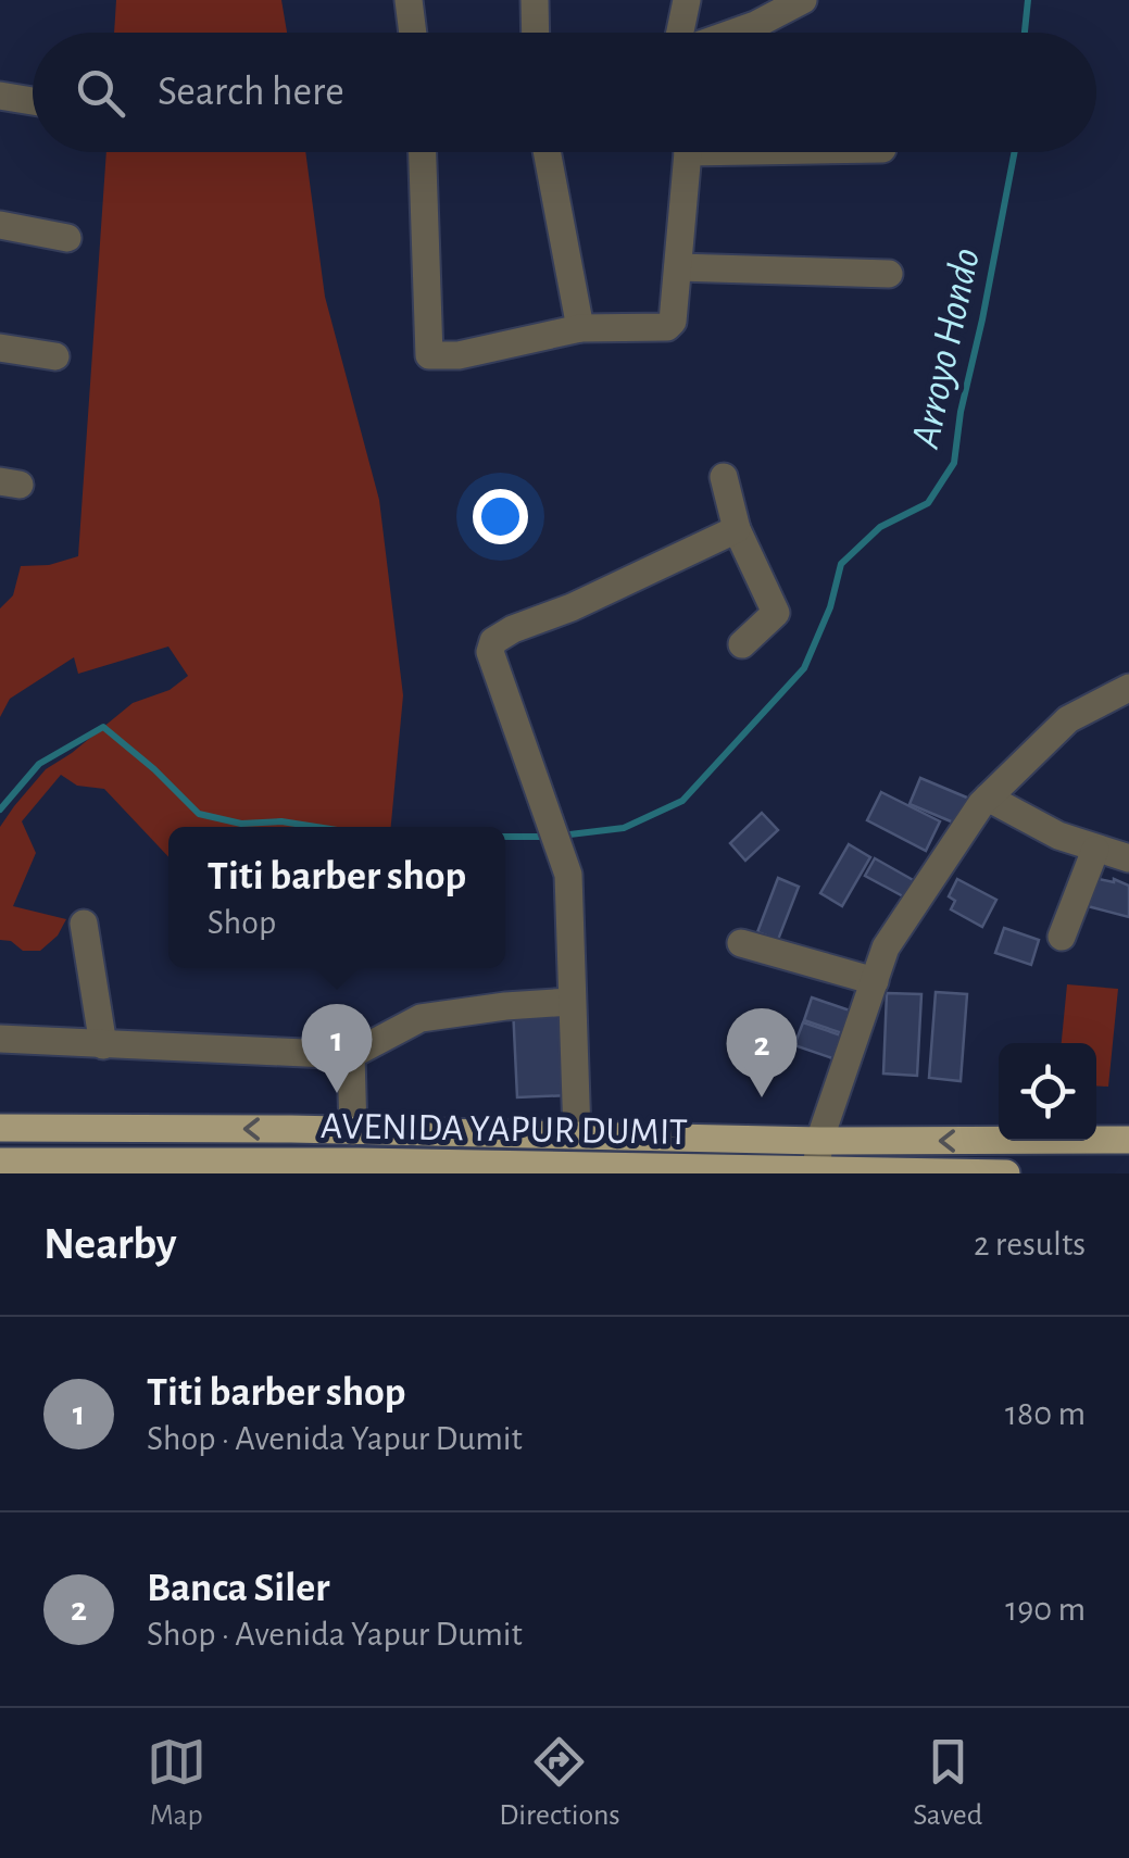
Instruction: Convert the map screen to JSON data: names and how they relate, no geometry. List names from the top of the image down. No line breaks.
{"streets":{"main road":["AVENIDA YAPUR DUMIT"]},"water":["Arroyo Hondo"],"page":{"search":"Search here","popup":["Titi barber shop","Shop"],"pins":["1","2"],"heading":["Nearby","2 results"],"list":[{"mark":"1","name":"Titi barber shop","note":"Shop · Avenida Yapur Dumit","value":"180 m"},{"mark":"2","name":"Banca Siler","note":"Shop · Avenida Yapur Dumit","value":"190 m"}],"nav":["Map","Directions","Saved"]}}
